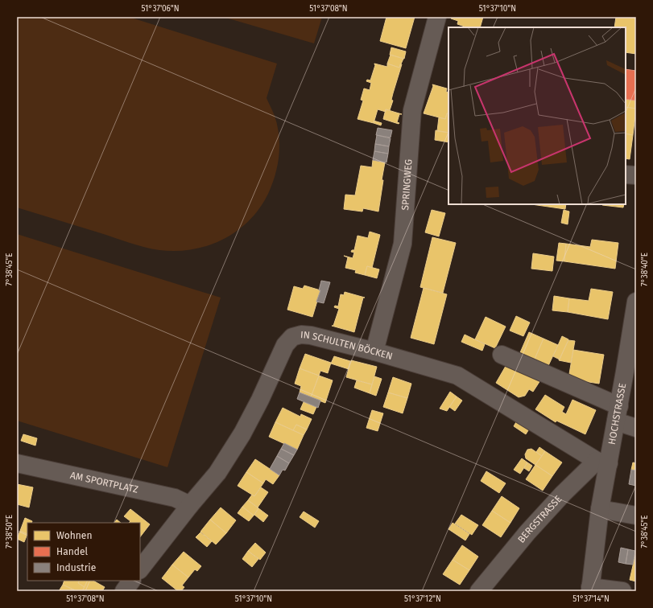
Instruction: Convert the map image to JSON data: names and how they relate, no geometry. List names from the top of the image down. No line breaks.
{"streets":{"street":["SPRINGWEG","IN SCHULTEN BÖCKEN","HOCHSTRASSE","AM SPORTPLATZ","BERGSTRASSE"]},"crossings":[["SPRINGWEG","IN SCHULTEN BÖCKEN"],["IN SCHULTEN BÖCKEN","HOCHSTRASSE"],["IN SCHULTEN BÖCKEN","AM SPORTPLATZ"],["IN SCHULTEN BÖCKEN","BERGSTRASSE"],["HOCHSTRASSE","BERGSTRASSE"]],"legend":["Wohnen","Handel","Industrie"],"coordinates":["51°37'06\"N","51°37'08\"N","51°37'10\"N","7°38'40\"E","7°38'45\"E","7°38'50\"E","51°37'12\"N","51°37'14\"N"]}
